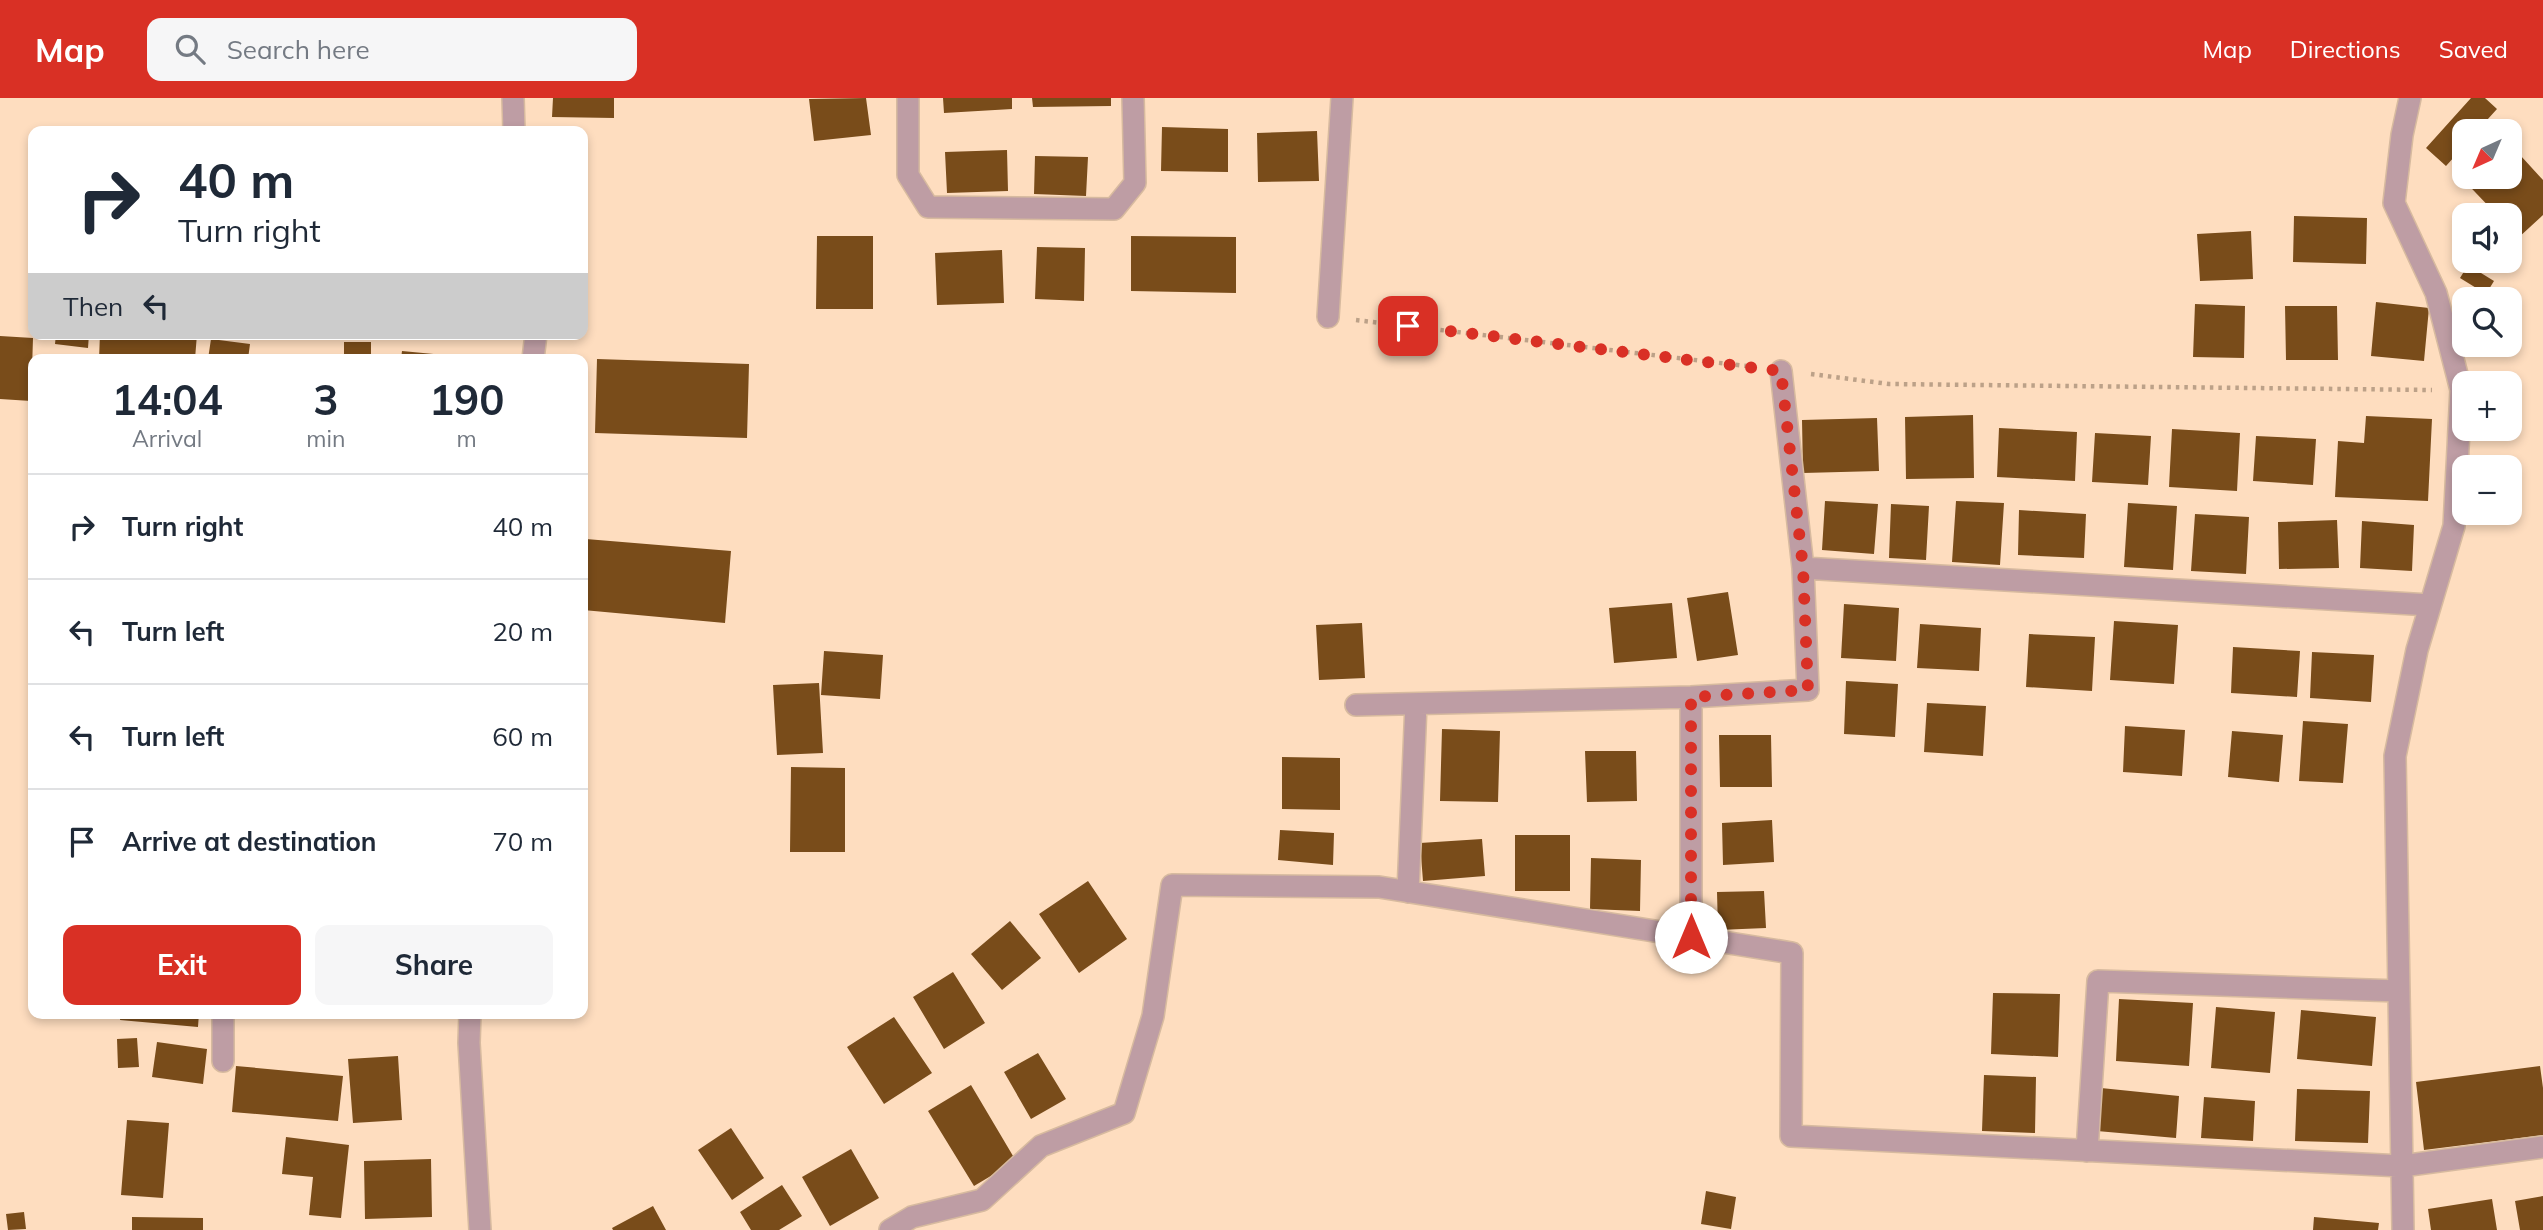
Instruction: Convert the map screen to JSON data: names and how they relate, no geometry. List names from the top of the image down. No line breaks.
{"north":"bottom left","page":{"header":"Map","search":"Search here","nav":["Map","Directions","Saved"],"map_buttons":["+","−"],"turn":["40 m","Turn right"],"then":"Then","eta":["14:04","Arrival","3","min","190","m"],"list":[{"name":"Turn right","value":"40 m"},{"name":"Turn left","value":"20 m"},{"name":"Turn left","value":"60 m"},{"name":"Arrive at destination","value":"70 m"}],"buttons":["Exit","Share"]}}
